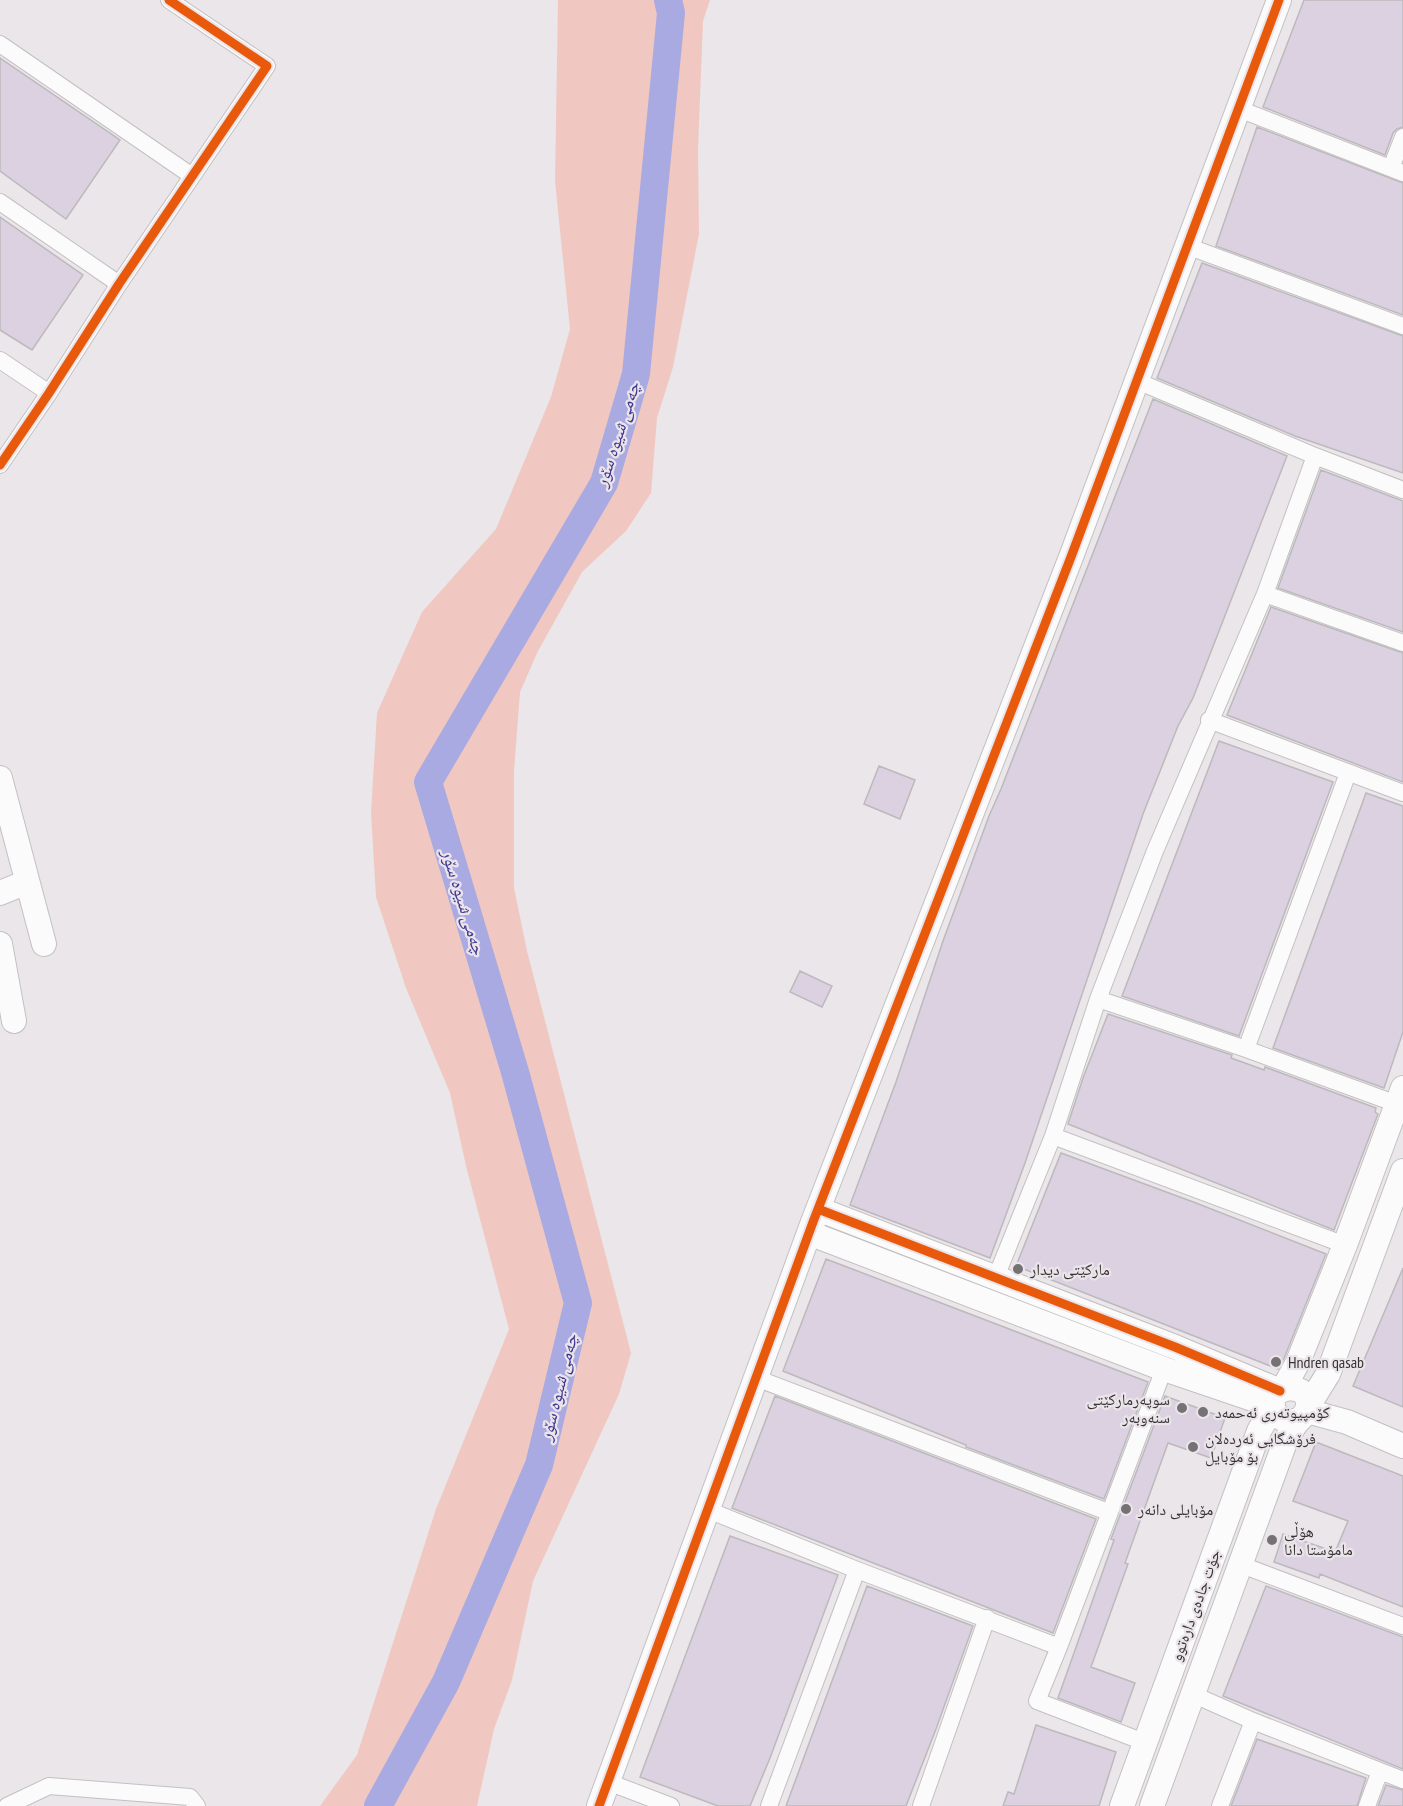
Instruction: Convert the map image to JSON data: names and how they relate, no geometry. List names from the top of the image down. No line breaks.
{"streets":{"street":["جۆت جادەی دارەتوو"]},"water":["چەمی شیوە سۆر"],"places":["مارکێتی دیدار","Hndren qasab","سوپەرمارکێتی سنەوبەر","کۆمپیوتەری ئەحمەد","فرۆشگایی ئەردەلان بۆ مۆبایل","مۆبایلی دانەر","هۆڵی مامۆستا دانا"]}
